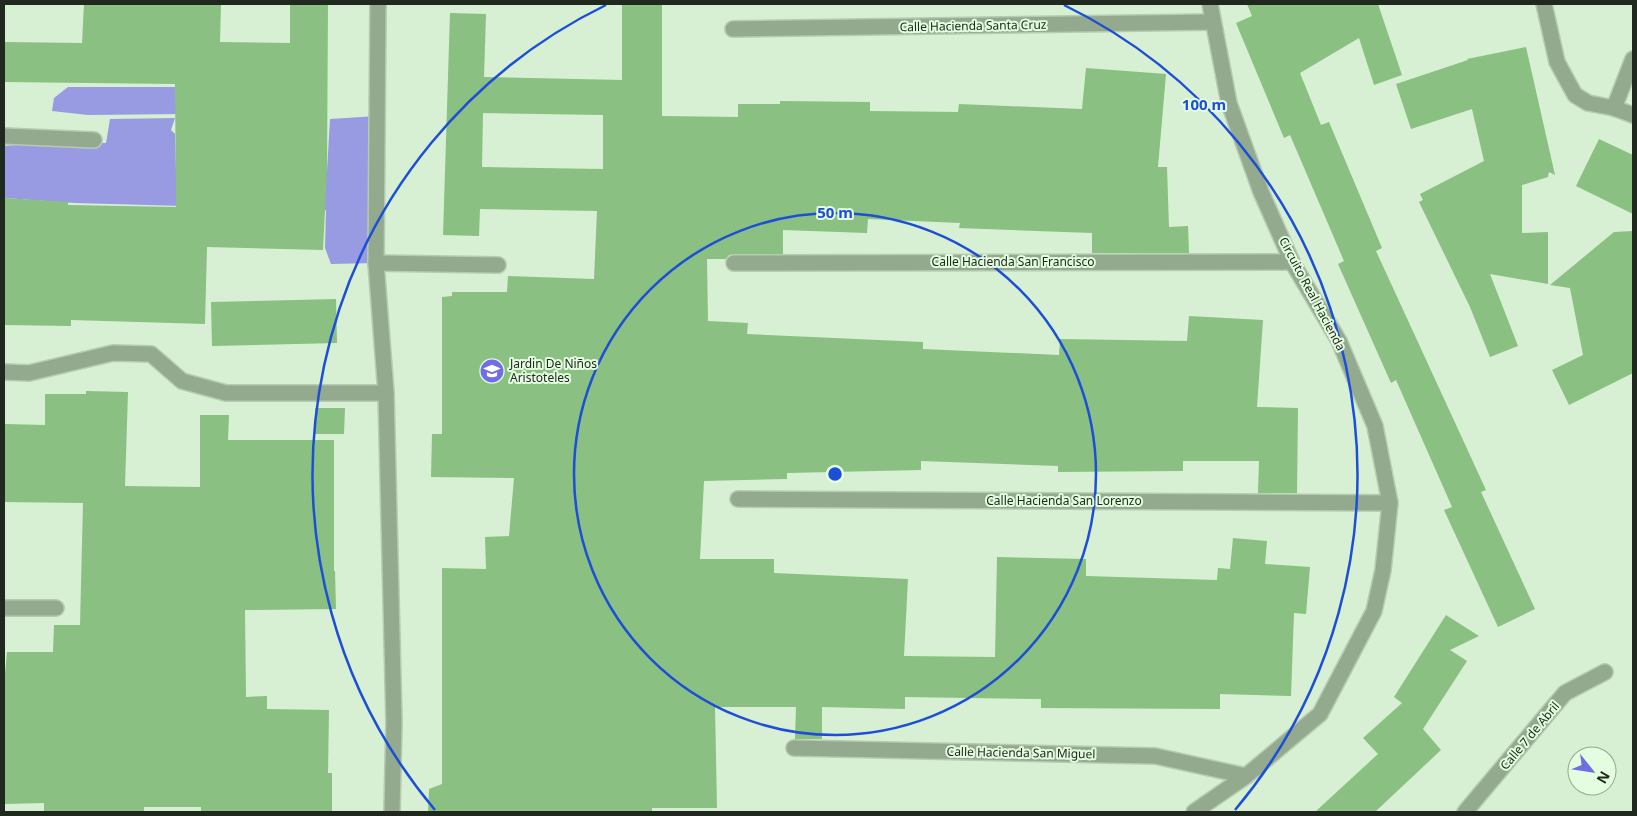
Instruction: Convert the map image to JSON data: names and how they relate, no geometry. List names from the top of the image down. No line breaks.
{"streets":{"street":["Calle Hacienda Santa Cruz","Calle Hacienda San Francisco","Circuito Real Hacienda","Calle Hacienda San Lorenzo","Calle 7 de Abril","Calle Hacienda San Miguel"]},"crossings":[["Calle Hacienda Santa Cruz","Circuito Real Hacienda"],["Calle Hacienda San Francisco","Circuito Real Hacienda"],["Circuito Real Hacienda","Calle Hacienda San Lorenzo"],["Circuito Real Hacienda","Calle Hacienda San Miguel"]],"places":{"school or university":["Jardin De Niños Aristoteles"]},"north":"bottom right","rings":["100 m","50 m"]}
